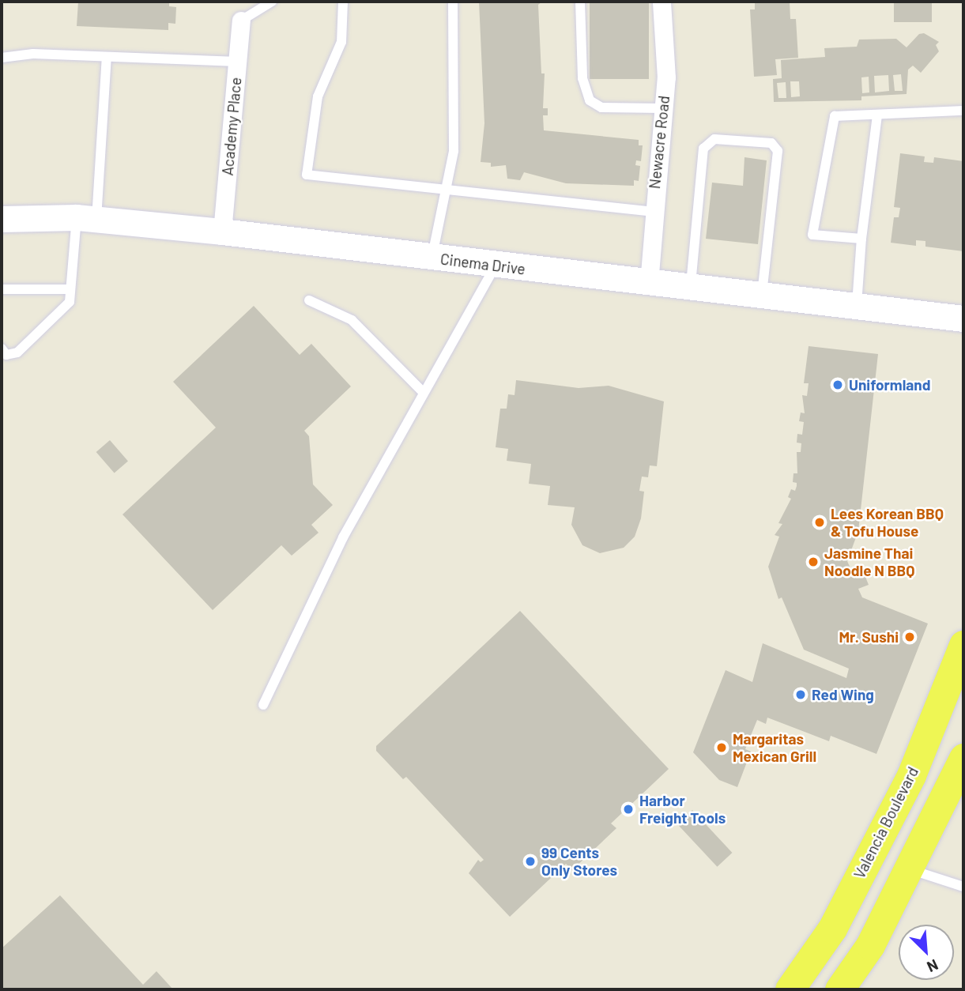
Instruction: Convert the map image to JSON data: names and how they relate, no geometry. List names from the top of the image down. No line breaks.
{"streets":{"main road":["Valencia Boulevard"],"street":["Academy Place","Newacre Road","Cinema Drive"]},"crossings":[["Academy Place","Cinema Drive"],["Newacre Road","Cinema Drive"]],"places":["Uniformland","Lees Korean BBQ & Tofu House","Jasmine Thai Noodle N BBQ","Mr. Sushi","Red Wing","Margaritas Mexican Grill","Harbor Freight Tools","99 Cents Only Stores"],"north":"bottom right"}
